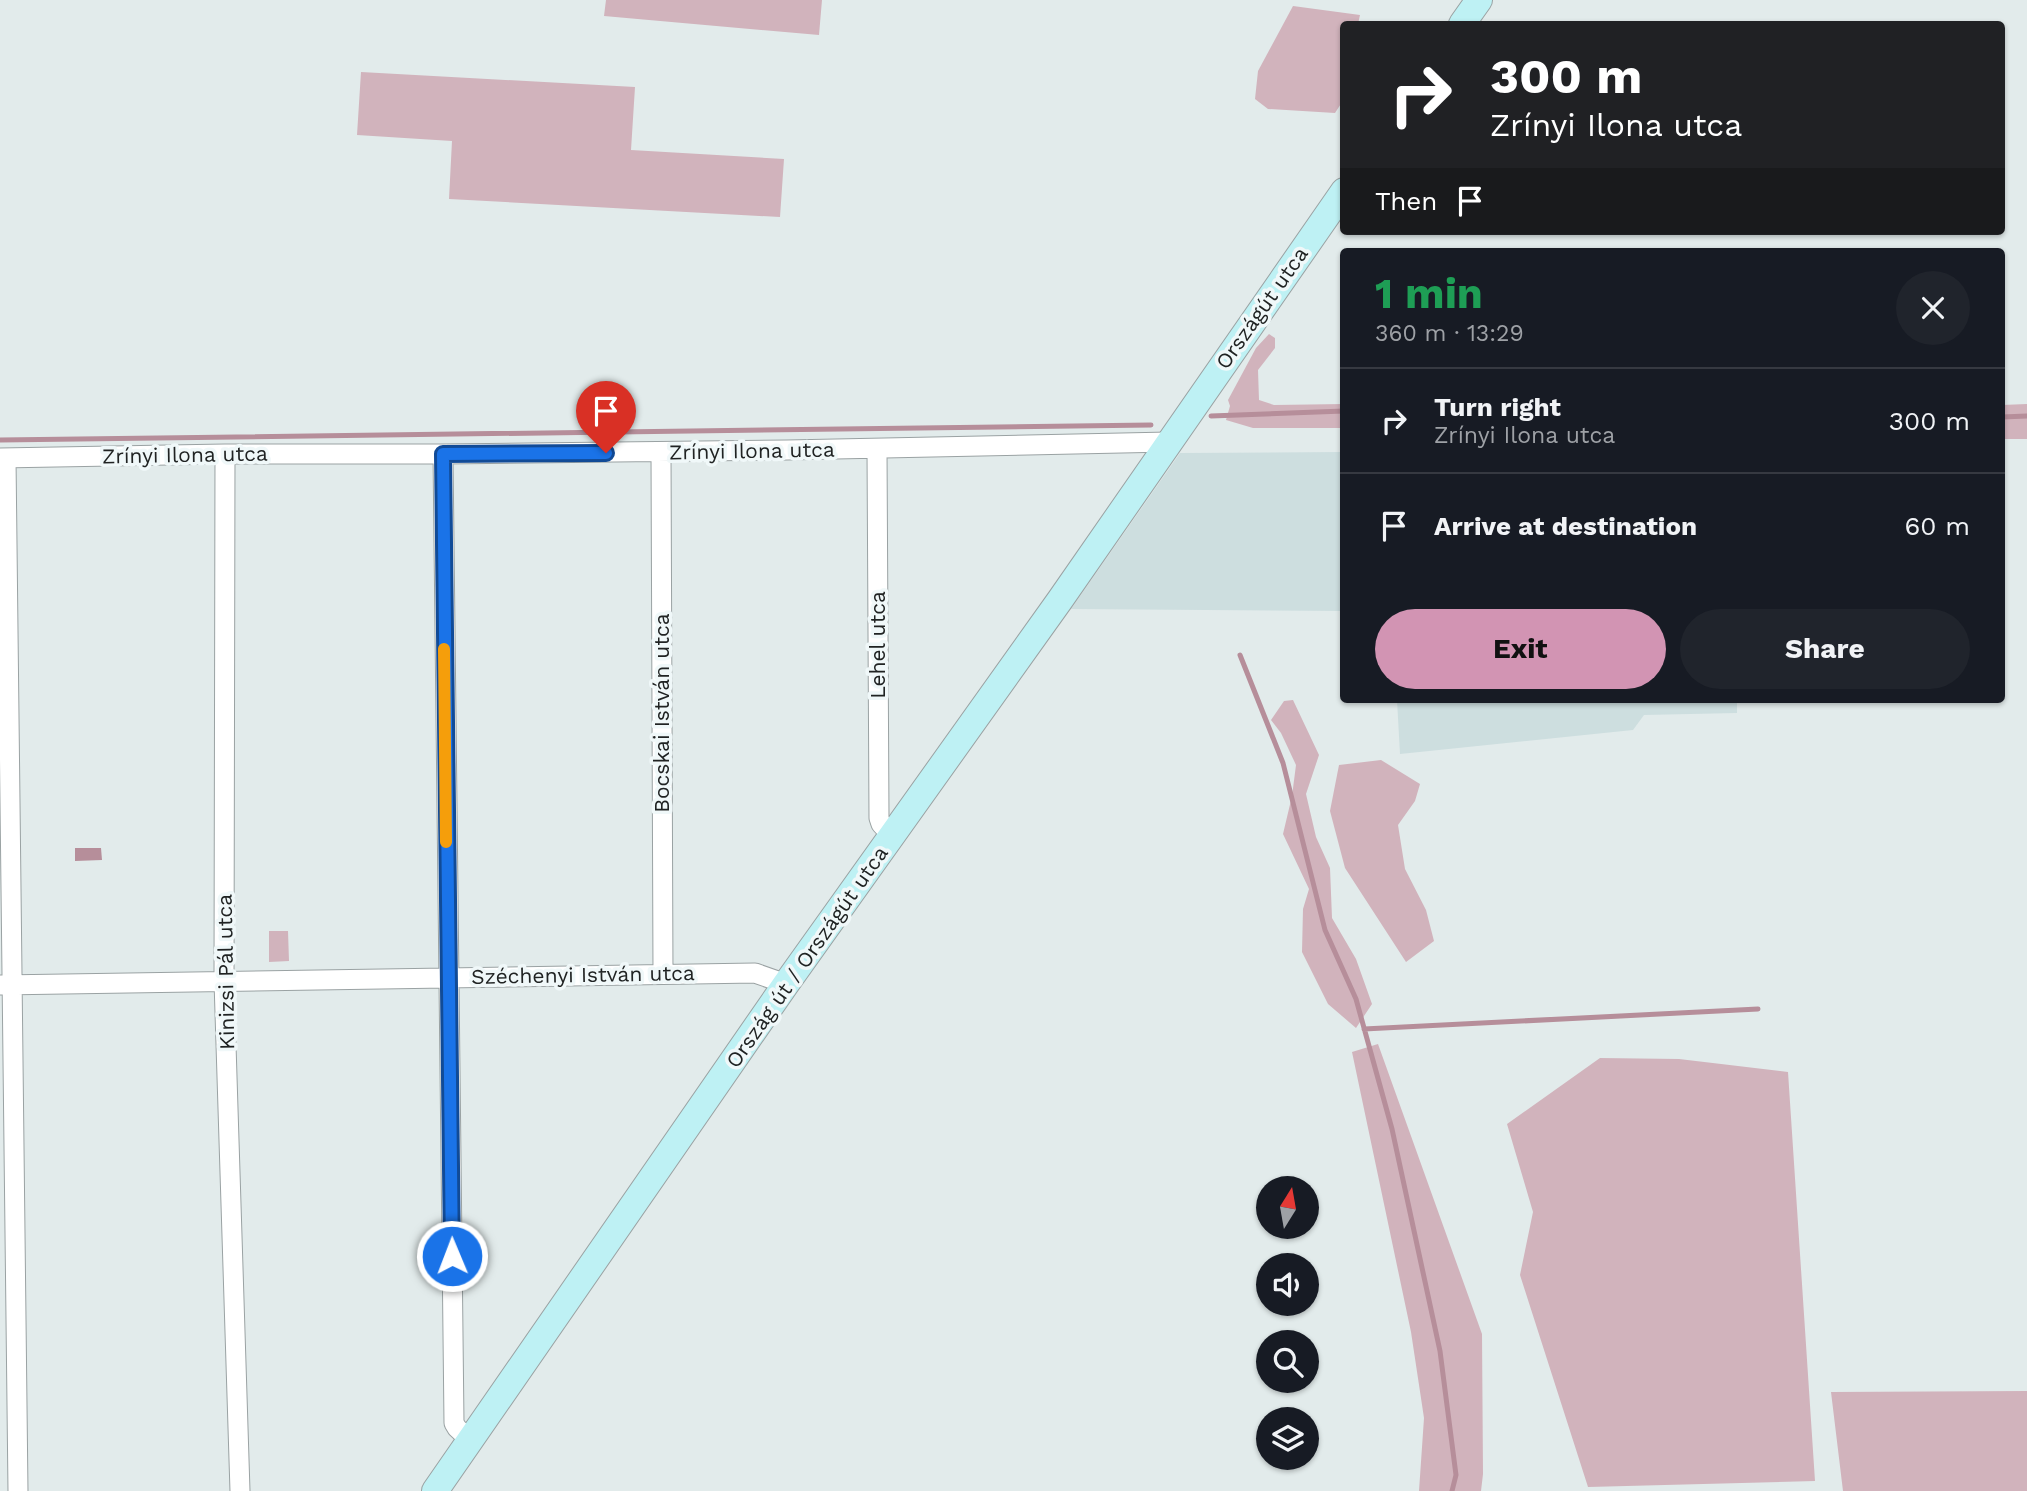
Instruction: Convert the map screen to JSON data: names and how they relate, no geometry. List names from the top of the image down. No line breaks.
{"streets":{"main road":["Országút utca","Ország út / Országút utca"],"street":["Zrínyi Ilona utca","Lehel utca","Bocskai István utca","Kinizsi Pál utca","Széchenyi István utca"]},"crossings":[["Országút utca","Zrínyi Ilona utca"],["Országút utca","Ország út / Országút utca"],["Zrínyi Ilona utca","Lehel utca"],["Zrínyi Ilona utca","Bocskai István utca"],["Zrínyi Ilona utca","Ország út / Országút utca"],["Zrínyi Ilona utca","Kinizsi Pál utca"],["Lehel utca","Ország út / Országút utca"],["Bocskai István utca","Széchenyi István utca"],["Ország út / Országút utca","Széchenyi István utca"],["Kinizsi Pál utca","Széchenyi István utca"]],"north":"top","page":{"turn":["300 m","Zrínyi Ilona utca"],"then":"Then","heading":["1 min","360 m · 13:29"],"list":[{"name":"Turn right","note":"Zrínyi Ilona utca","value":"300 m"},{"name":"Arrive at destination","value":"60 m"}],"buttons":["Exit","Share"]}}
